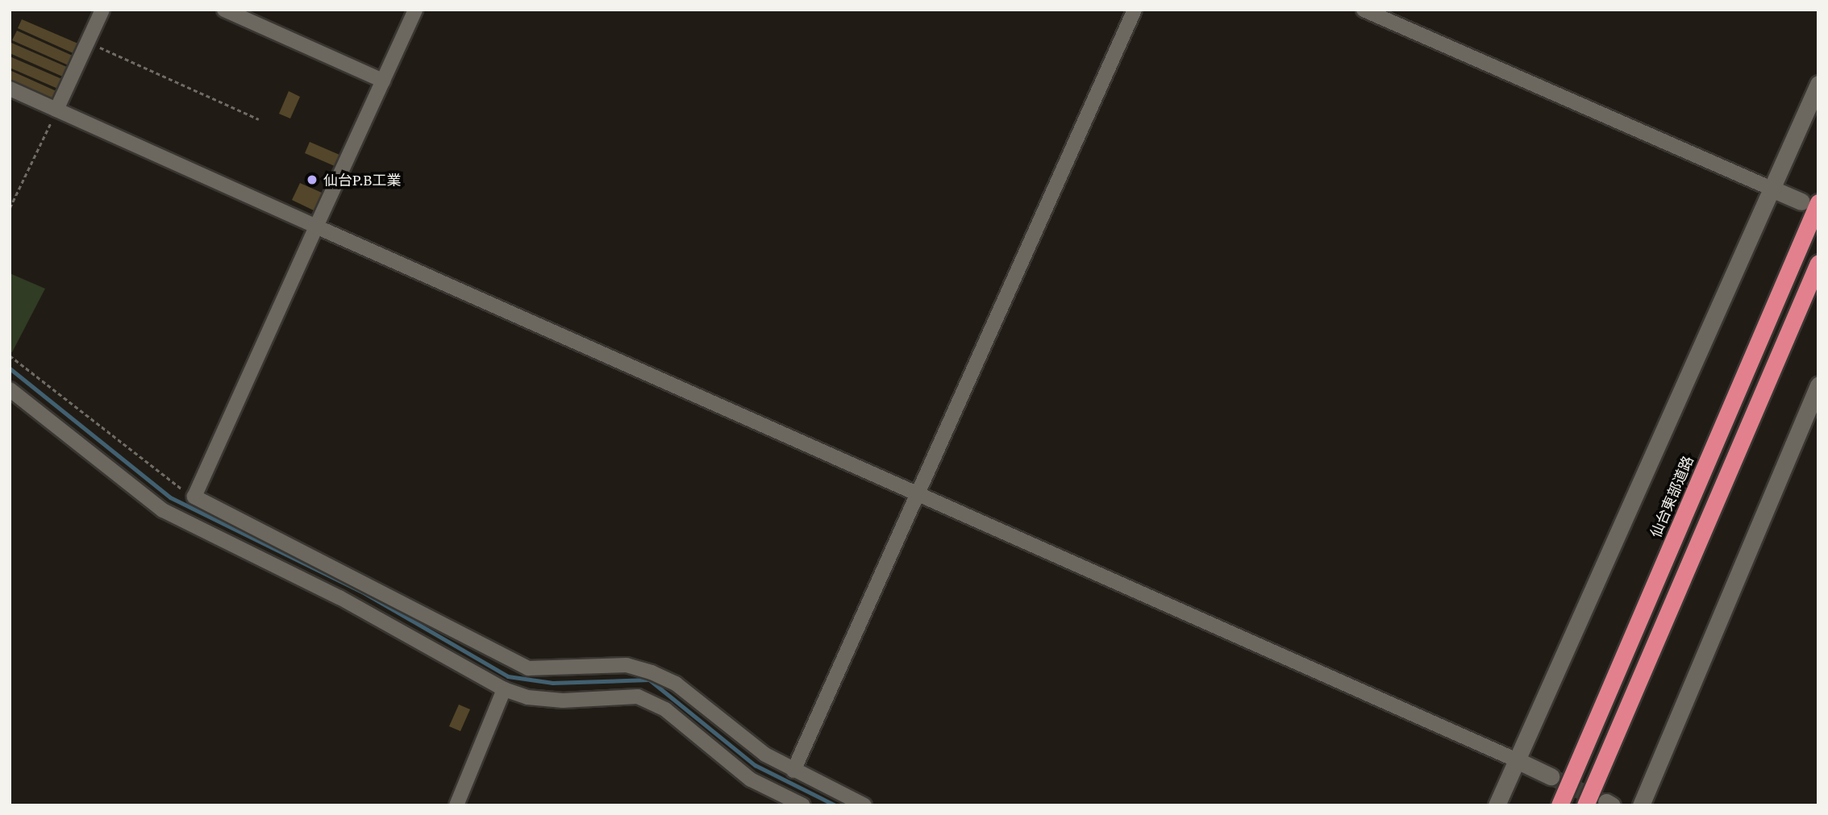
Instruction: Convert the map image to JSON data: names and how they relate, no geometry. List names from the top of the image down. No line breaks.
{"streets":{"highway":["仙台東部道路"]},"places":["仙台P.B工業"]}
